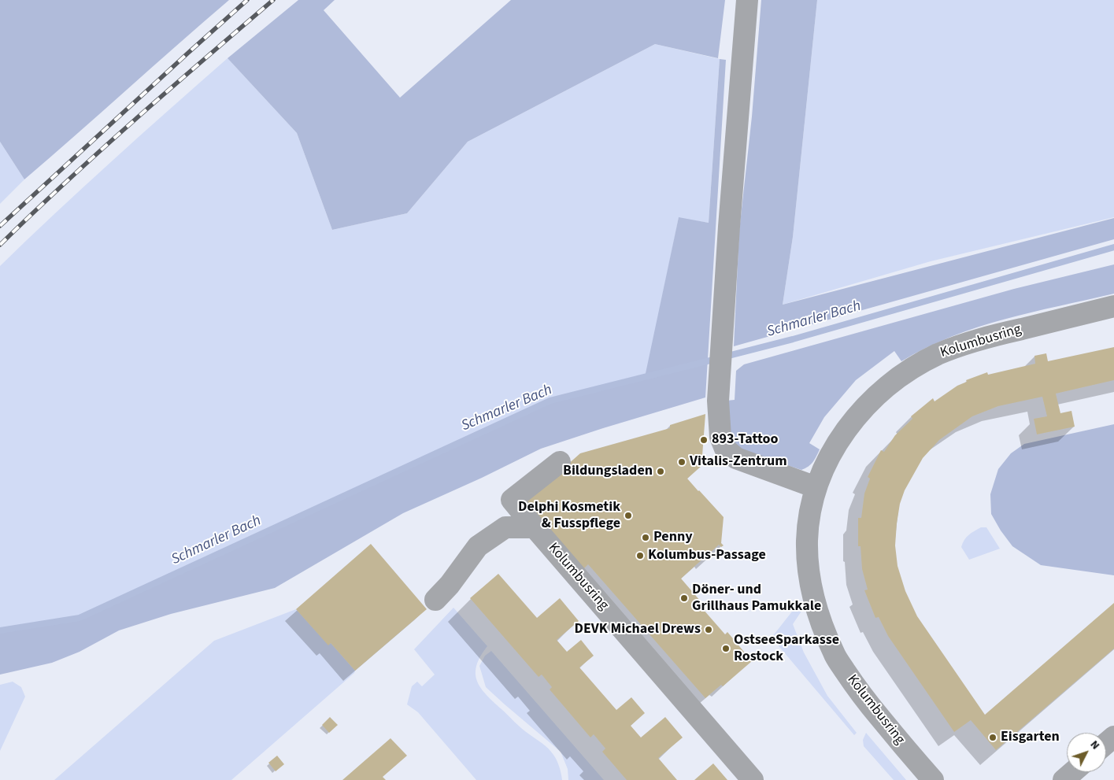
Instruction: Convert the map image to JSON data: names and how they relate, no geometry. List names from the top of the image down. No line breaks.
{"streets":{"street":["Kolumbusring"]},"water":["Schmarler Bach"],"places":["893-Tattoo","Vitalis-Zentrum","Bildungsladen","Delphi Kosmetik & Fusspflege","Penny","Kolumbus-Passage","Döner- und Grillhaus Pamukkale","DEVK Michael Drews","OstseeSparkasse Rostock","Eisgarten"],"north":"top right"}
